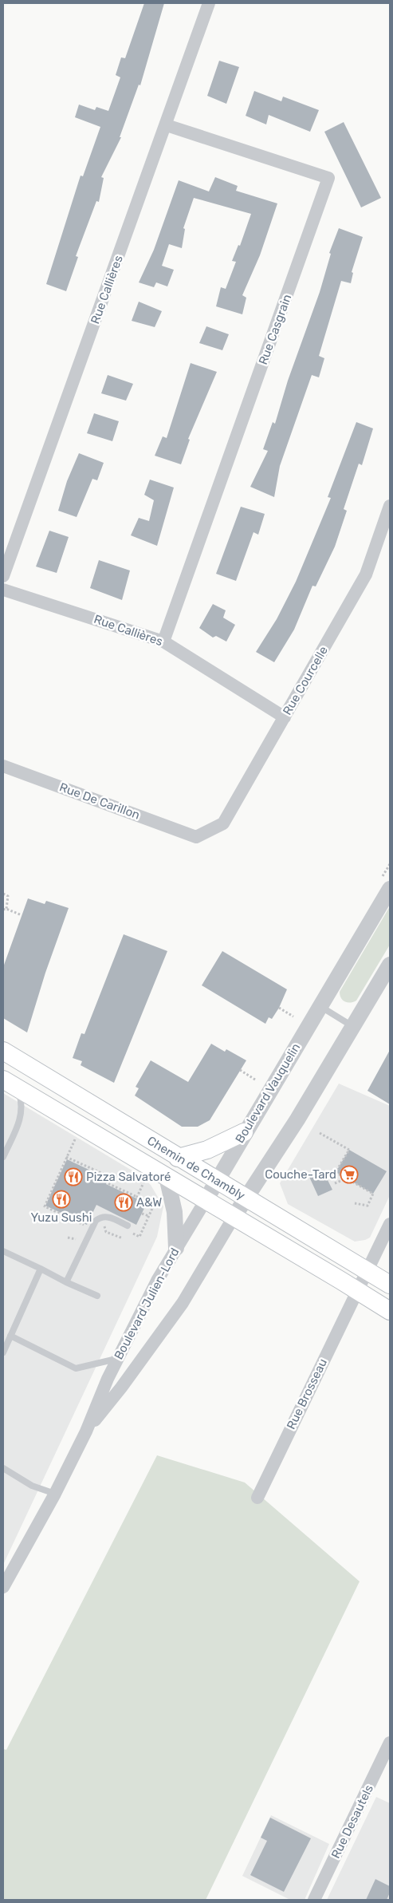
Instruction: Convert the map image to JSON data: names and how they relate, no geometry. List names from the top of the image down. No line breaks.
{"streets":{"main road":["Chemin de Chambly"],"street":["Rue Callières","Rue Casgrain","Rue Courcelle","Rue De Carillon","Boulevard Vauquelin","Boulevard Julien-Lord","Rue Brosseau","Rue Desautels"]},"crossings":[["Rue Callières","Rue Casgrain"],["Rue Callières","Rue Courcelle"],["Rue Courcelle","Rue De Carillon"],["Boulevard Vauquelin","Chemin de Chambly"],["Boulevard Vauquelin","Boulevard Julien-Lord"],["Chemin de Chambly","Boulevard Julien-Lord"],["Chemin de Chambly","Rue Brosseau"]],"places":{"supermarket":["Couche-Tard"],"restaurant":["Pizza Salvatoré","Yuzu Sushi","A&W"]}}
